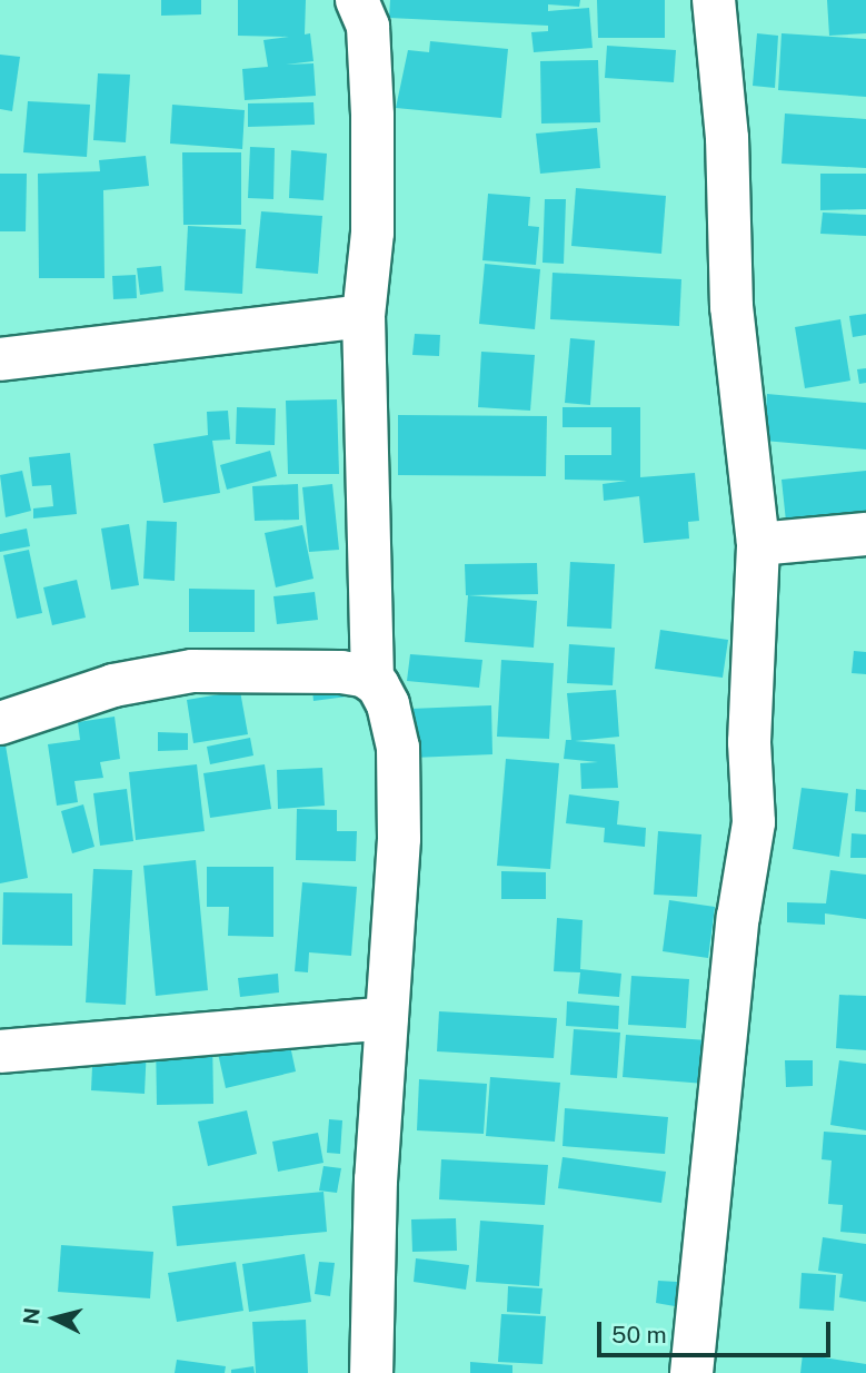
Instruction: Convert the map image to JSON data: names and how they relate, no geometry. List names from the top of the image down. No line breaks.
{"scale_bar":"50 m","north":"left"}
